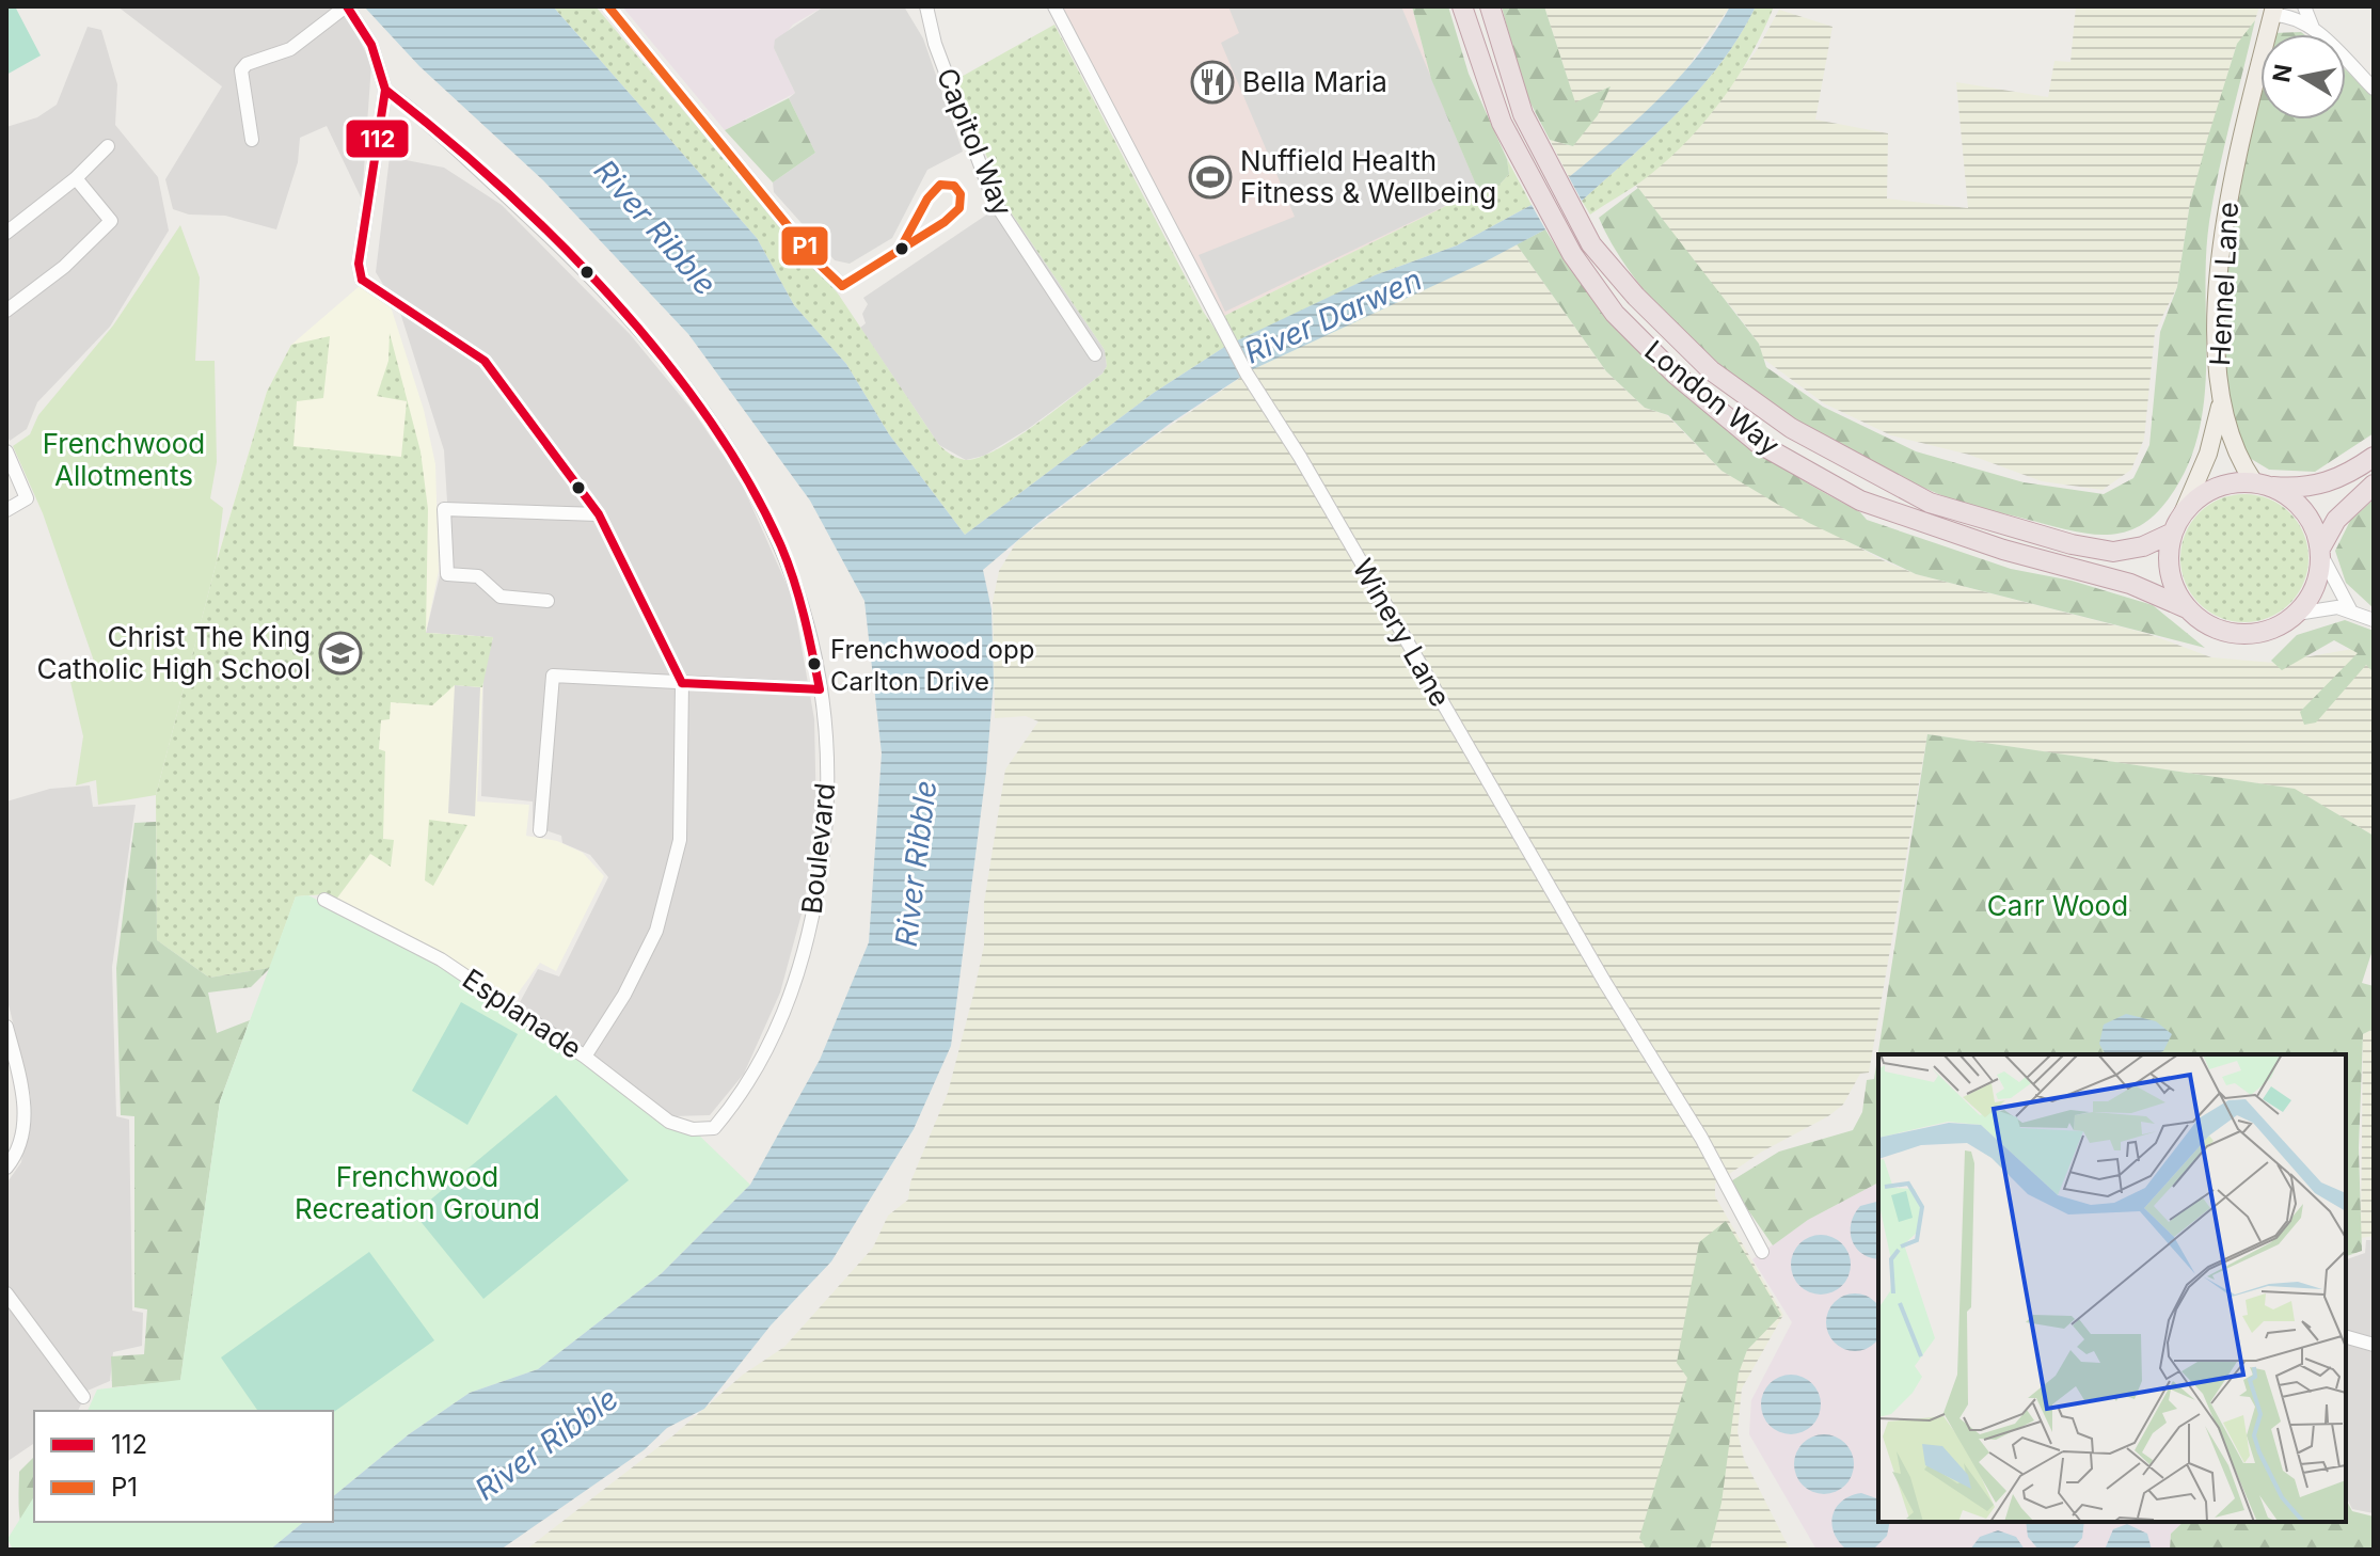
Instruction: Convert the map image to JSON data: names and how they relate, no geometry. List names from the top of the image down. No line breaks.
{"streets":{"highway":["London Way"],"main road":["Hennel Lane"],"street":["Capitol Way","Winery Lane","Boulevard","Esplanade"]},"crossings":[["Hennel Lane","London Way"],["Boulevard","Esplanade"]],"water":["River Ribble","River Darwen"],"parks":["Frenchwood Allotments","Carr Wood","Frenchwood Recreation Ground"],"places":{"restaurant":["Bella Maria"],"sports":["Nuffield Health Fitness & Wellbeing"],"school or university":["Christ The King Catholic High School"],"other":["Frenchwood opp Carlton Drive"]},"lines":["transit line 112","transit line P1"],"legend":["112","P1"],"north":"left"}
